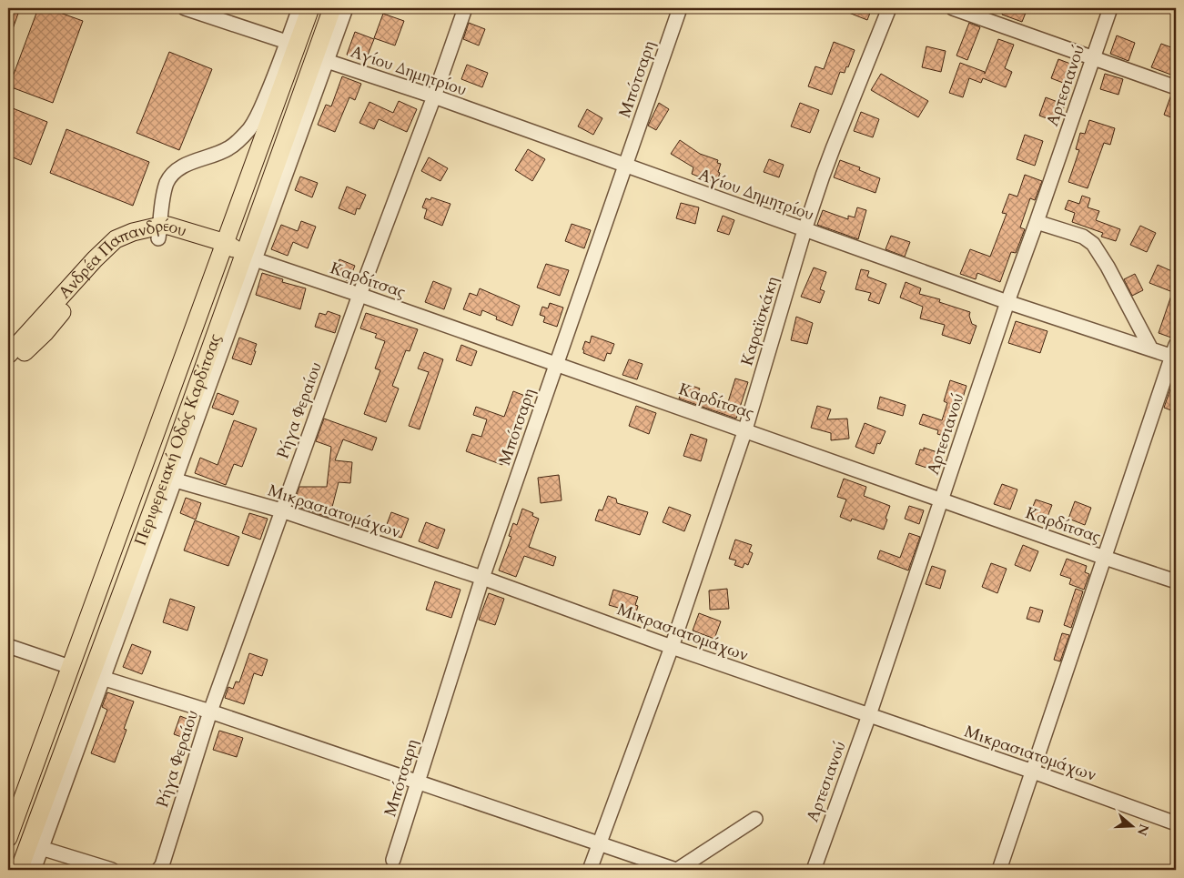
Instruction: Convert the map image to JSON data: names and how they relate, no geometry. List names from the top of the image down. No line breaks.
{"streets":{"main road":["Ανδρέα Παπανδρέου","Περιφερειακή Οδός Καρδίτσας"],"street":["Αγίου Δημητρίου","Μπότσαρη","Αρτεσιανού","Καρδίτσας","Καραϊσκάκη","Ρήγα Φεραίου","Μικρασιατομάχων"]},"crossings":[["Αγίου Δημητρίου","Μπότσαρη"],["Αγίου Δημητρίου","Αρτεσιανού"],["Αγίου Δημητρίου","Καραϊσκάκη"],["Αγίου Δημητρίου","Ρήγα Φεραίου"],["Μπότσαρη","Καρδίτσας"],["Μπότσαρη","Μικρασιατομάχων"],["Αρτεσιανού","Καρδίτσας"],["Αρτεσιανού","Μικρασιατομάχων"],["Ανδρέα Παπανδρέου","Καρδίτσας"],["Ανδρέα Παπανδρέου","Περιφερειακή Οδός Καρδίτσας"],["Καρδίτσας","Καραϊσκάκη"],["Καρδίτσας","Ρήγα Φεραίου"],["Καρδίτσας","Περιφερειακή Οδός Καρδίτσας"],["Καραϊσκάκη","Μικρασιατομάχων"],["Ρήγα Φεραίου","Μικρασιατομάχων"]],"north":"right"}
